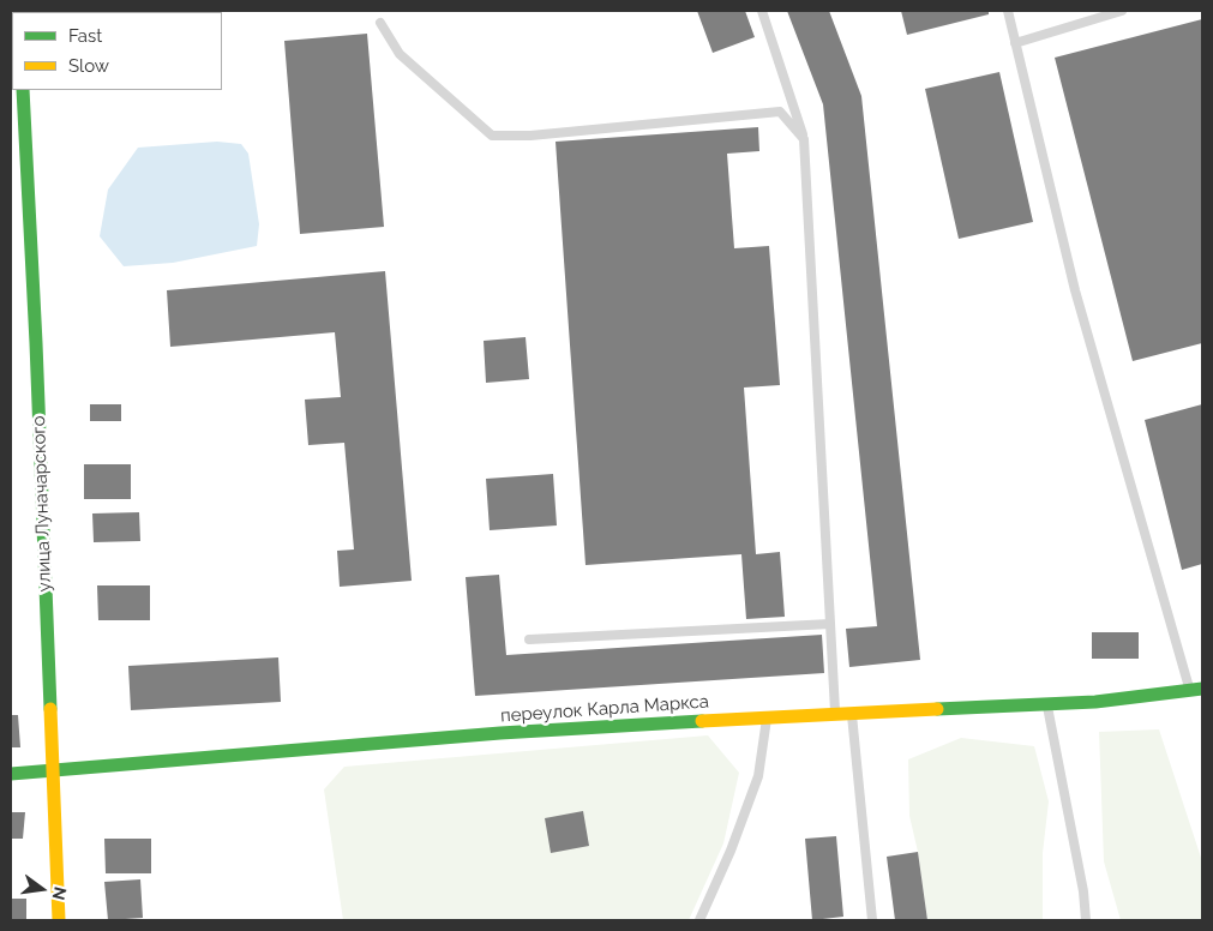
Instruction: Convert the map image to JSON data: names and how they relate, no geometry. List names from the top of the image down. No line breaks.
{"streets":{"street":["улица Луначарского","переулок Карла Маркса"]},"crossings":[["улица Луначарского","переулок Карла Маркса"]],"legend":["Fast","Slow"],"north":"right"}
